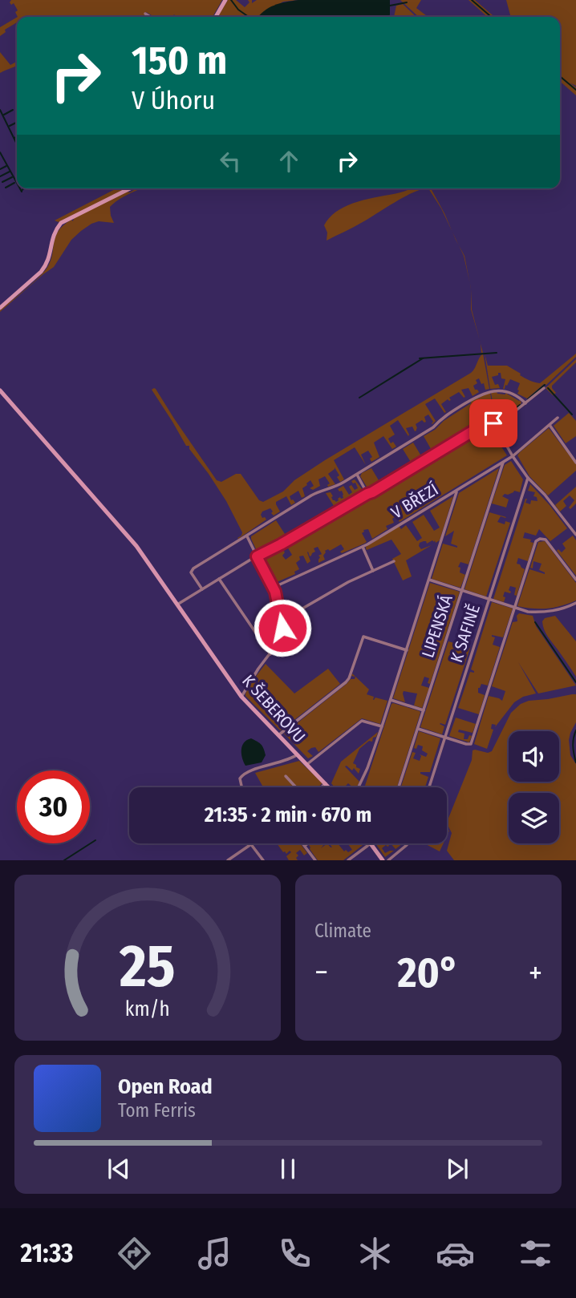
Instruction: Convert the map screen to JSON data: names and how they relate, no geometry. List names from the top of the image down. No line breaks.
{"streets":{"street":["V BŘEZÍ","LIPENSKÁ","K SAFINĚ","K ŠEBEROVU"]},"crossings":[["V BŘEZÍ","LIPENSKÁ"]],"page":{"turn":["150 m","V Úhoru"],"limit":"30","trip":"21:35 · 2 min · 670 m","tile":"Climate","heat":["−","20°","+"],"song":["Open Road","Tom Ferris"],"tabs":"21:33","gauge":["25","km/h"]}}
